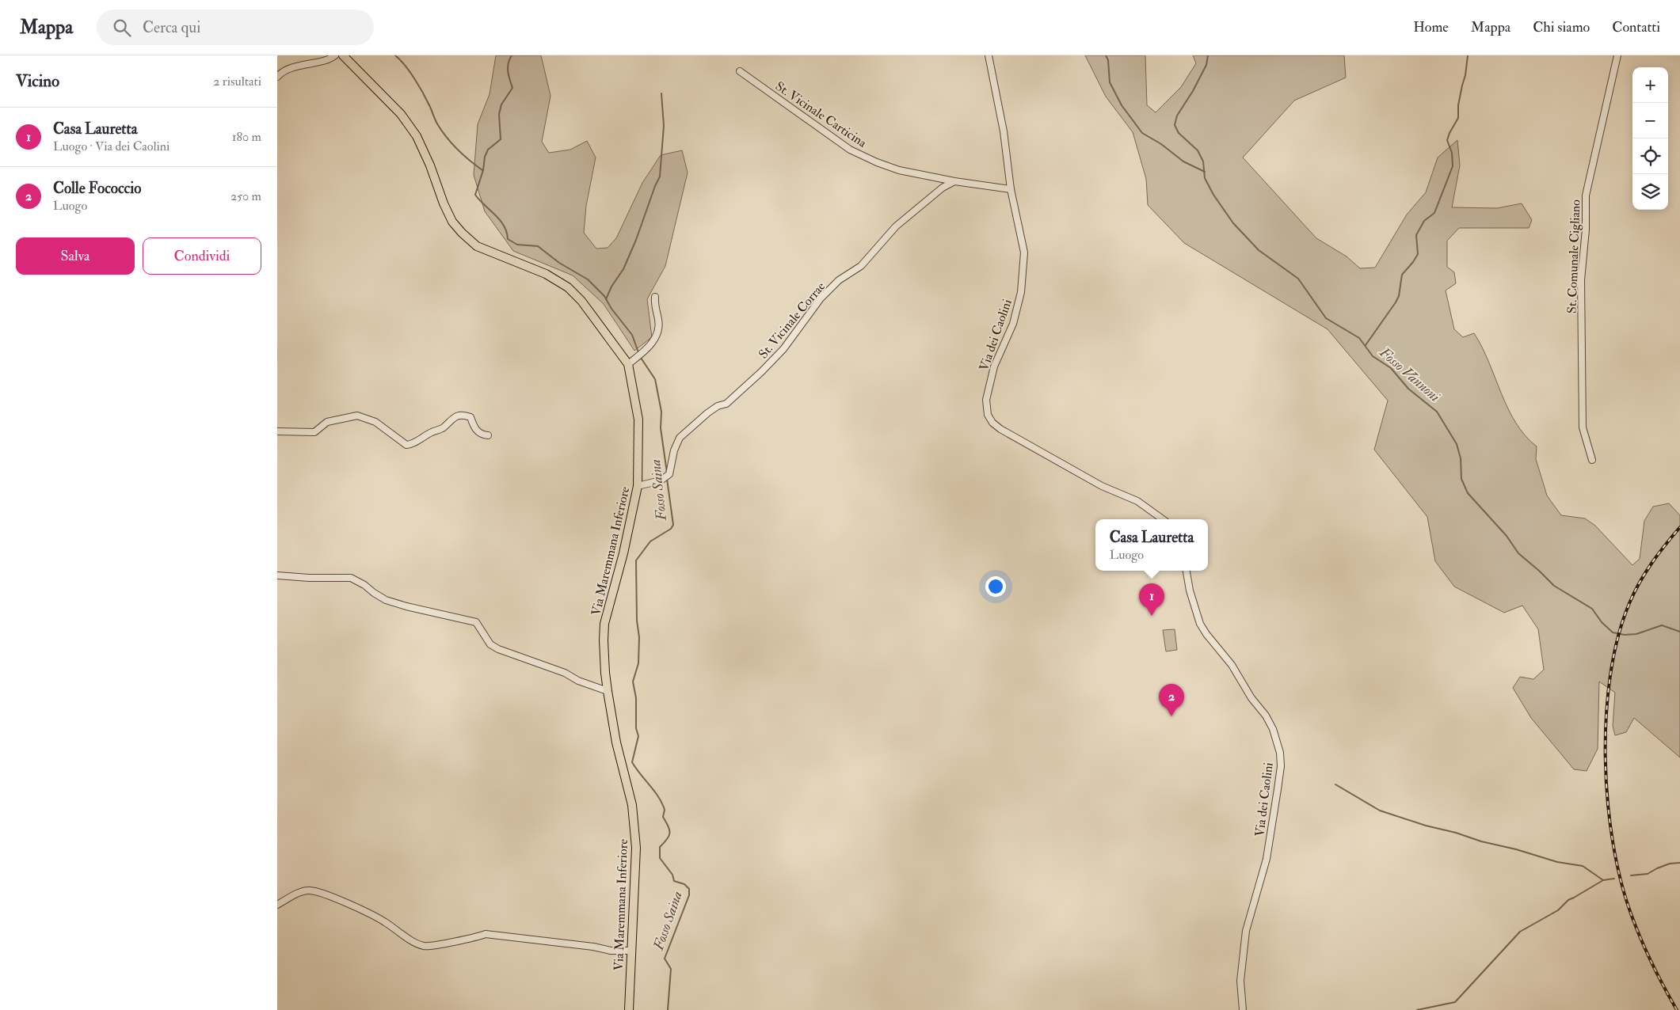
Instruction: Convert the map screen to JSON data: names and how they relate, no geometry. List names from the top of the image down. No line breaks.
{"streets":{"main road":["Via Maremmana Inferiore"],"street":["St. Vicinale Carticina","St. Comunale Cigliano","St. Vicinale Corrae","Via dei Caolini"]},"crossings":[["St. Vicinale Carticina","St. Vicinale Corrae"],["St. Vicinale Carticina","Via dei Caolini"],["St. Vicinale Corrae","Via Maremmana Inferiore"]],"water":["Fosso Vannoni","Fosso Saina"],"page":{"header":"Mappa","search":"Cerca qui","nav":["Home","Mappa","Chi siamo","Contatti"],"heading":["Vicino","2 risultati"],"map_buttons":["+","−"],"list":[{"mark":"1","name":"Casa Lauretta","note":"Luogo · Via dei Caolini","value":"180 m"},{"mark":"2","name":"Colle Fococcio","note":"Luogo","value":"250 m"}],"buttons":["Salva","Condividi"],"popup":["Casa Lauretta","Luogo"],"pins":["1","2"]}}
